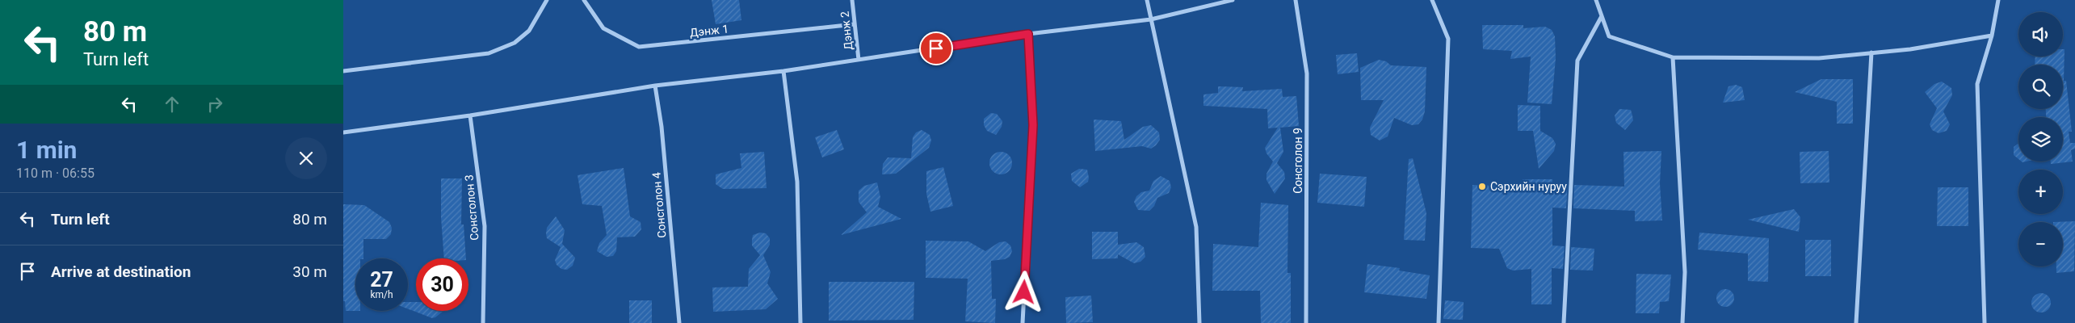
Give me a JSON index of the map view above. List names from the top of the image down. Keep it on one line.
{"streets":{"street":["Дэнж 1","Дэнж 2","Сонсголон 9","Сонсголон 4","Сонсголон 3"]},"crossings":[["Дэнж 1","Дэнж 2"]],"places":["Сэрхийн нуруу"],"page":{"turn":["80 m","Turn left"],"map_buttons":["+","−"],"heading":["1 min","110 m · 06:55"],"list":[{"name":"Turn left","value":"80 m"},{"name":"Arrive at destination","value":"30 m"}],"speed":"27 km/h","limit":"30"}}
